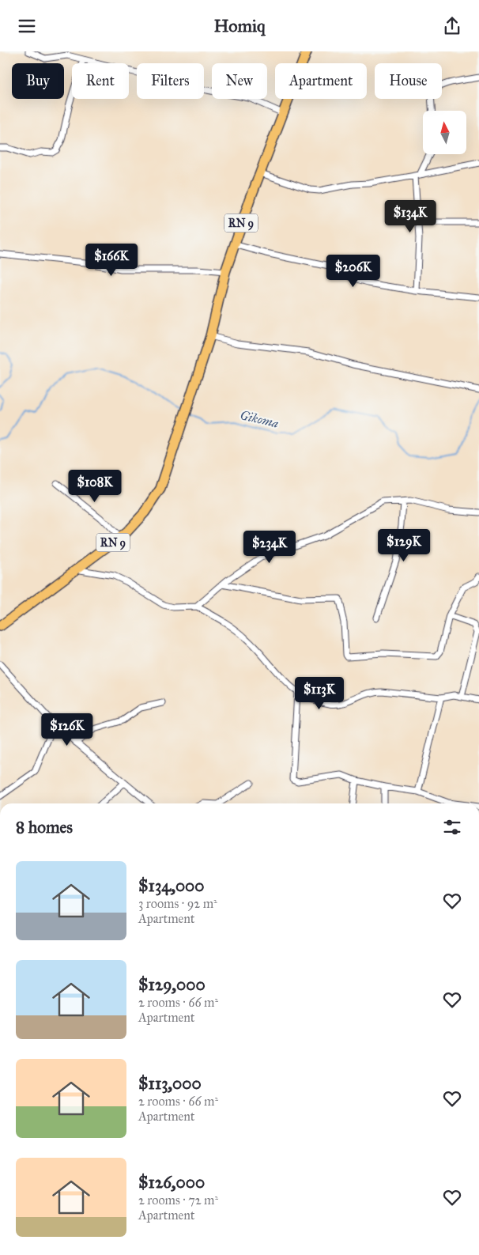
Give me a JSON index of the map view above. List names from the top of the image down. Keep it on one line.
{"streets":{"main road":["RN 9"]},"water":["Gikoma"],"north":"top","page":{"header":"Homiq","chip":["Buy","Rent","Filters","New","Apartment","House"],"price":["$134K","$166K","$206K","$108K","$129K","$234K","$113K","$126K"],"heading":"8 homes","list":[{"name":"$134,000","note":"3 rooms · 92 m² · Apartment"},{"name":"$129,000","note":"2 rooms · 66 m² · Apartment"},{"name":"$113,000","note":"2 rooms · 66 m² · Apartment"},{"name":"$126,000","note":"2 rooms · 72 m² · Apartment"}]}}
